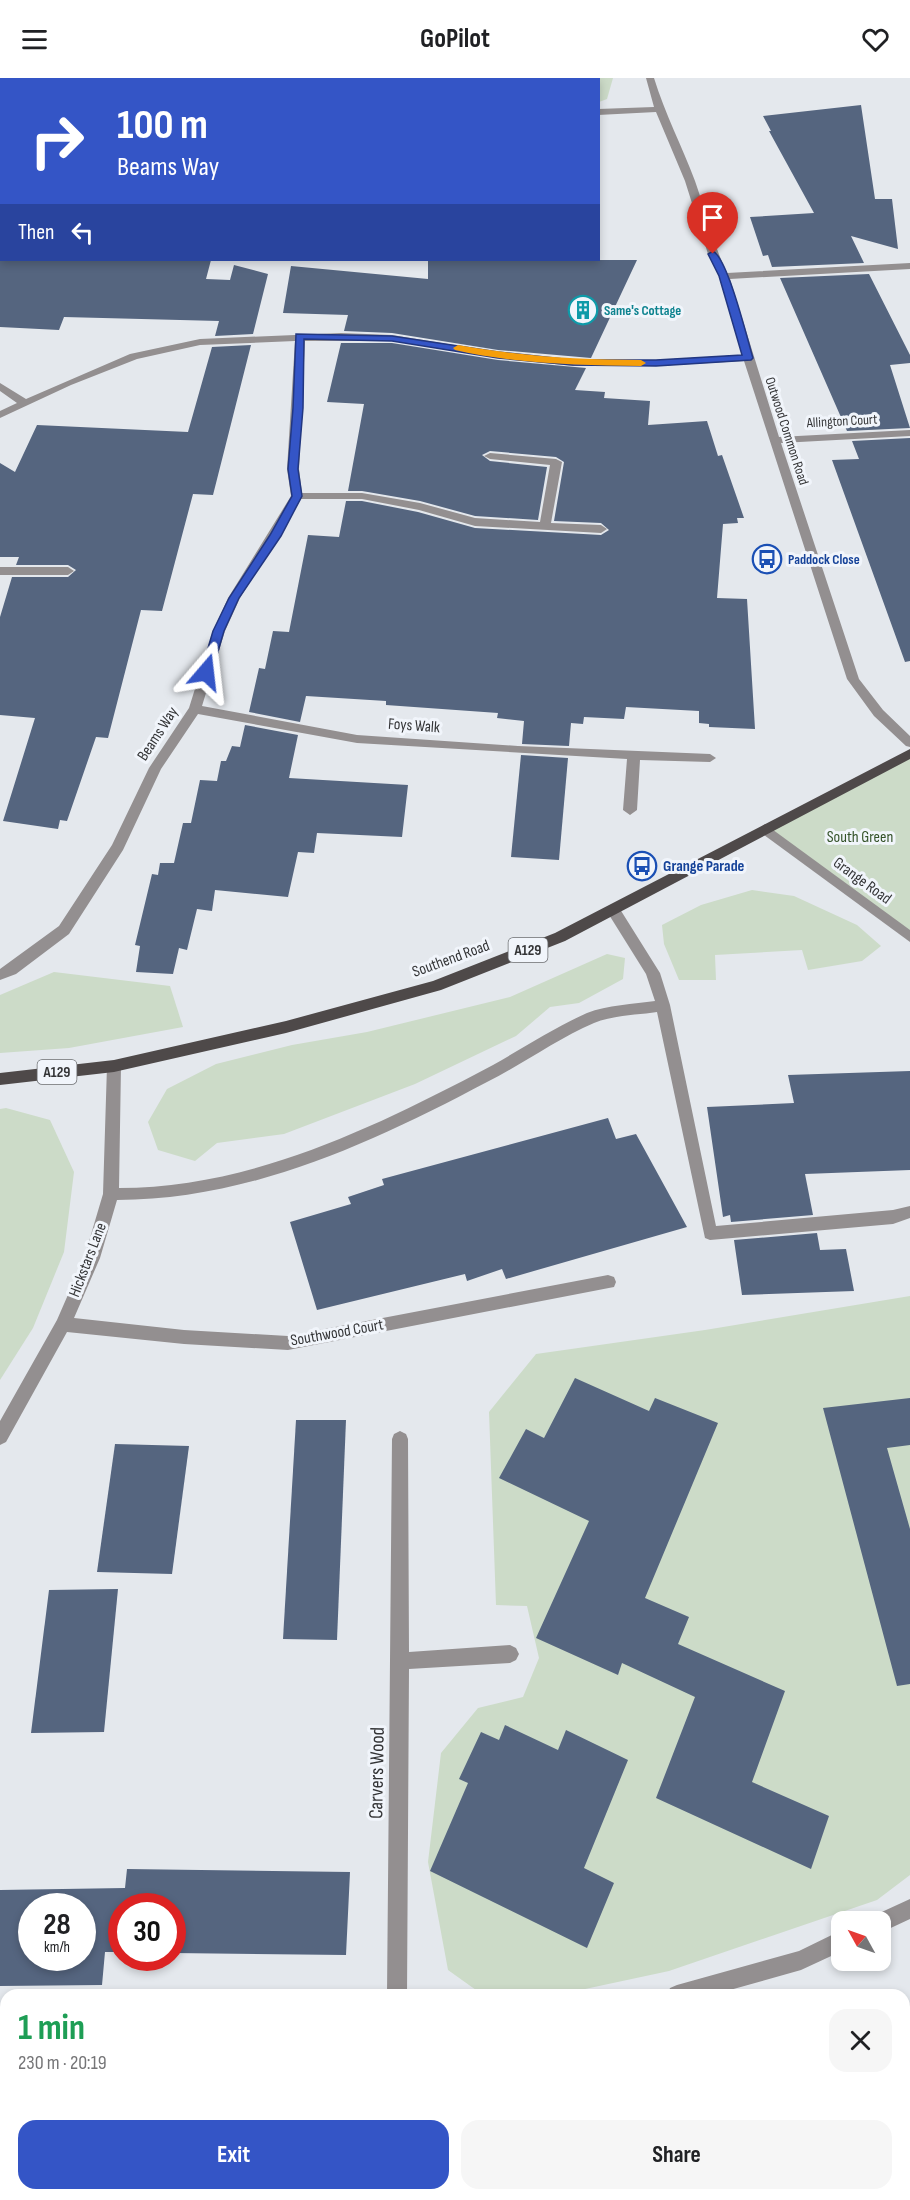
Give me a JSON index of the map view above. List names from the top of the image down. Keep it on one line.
{"streets":{"main road":["A129","Southend Road"],"street":["Allington Court","Outwood Common Road","Foys Walk","Beams Way","Grange Road","Hickstars Lane","Southwood Court","Carvers Wood"]},"crossings":[["Allington Court","Outwood Common Road"],["Foys Walk","Beams Way"],["Grange Road","Southend Road"],["Southend Road","Hickstars Lane"],["Hickstars Lane","Southwood Court"]],"parks":["South Green"],"places":{"building":["Same's Cottage"],"bus stop":["Paddock Close","Grange Parade"]},"north":"top left","page":{"header":"GoPilot","turn":["100 m","Beams Way"],"then":"Then","speed":"28 km/h","limit":"30","heading":["1 min","230 m · 20:19"],"buttons":["Exit","Share"]}}
